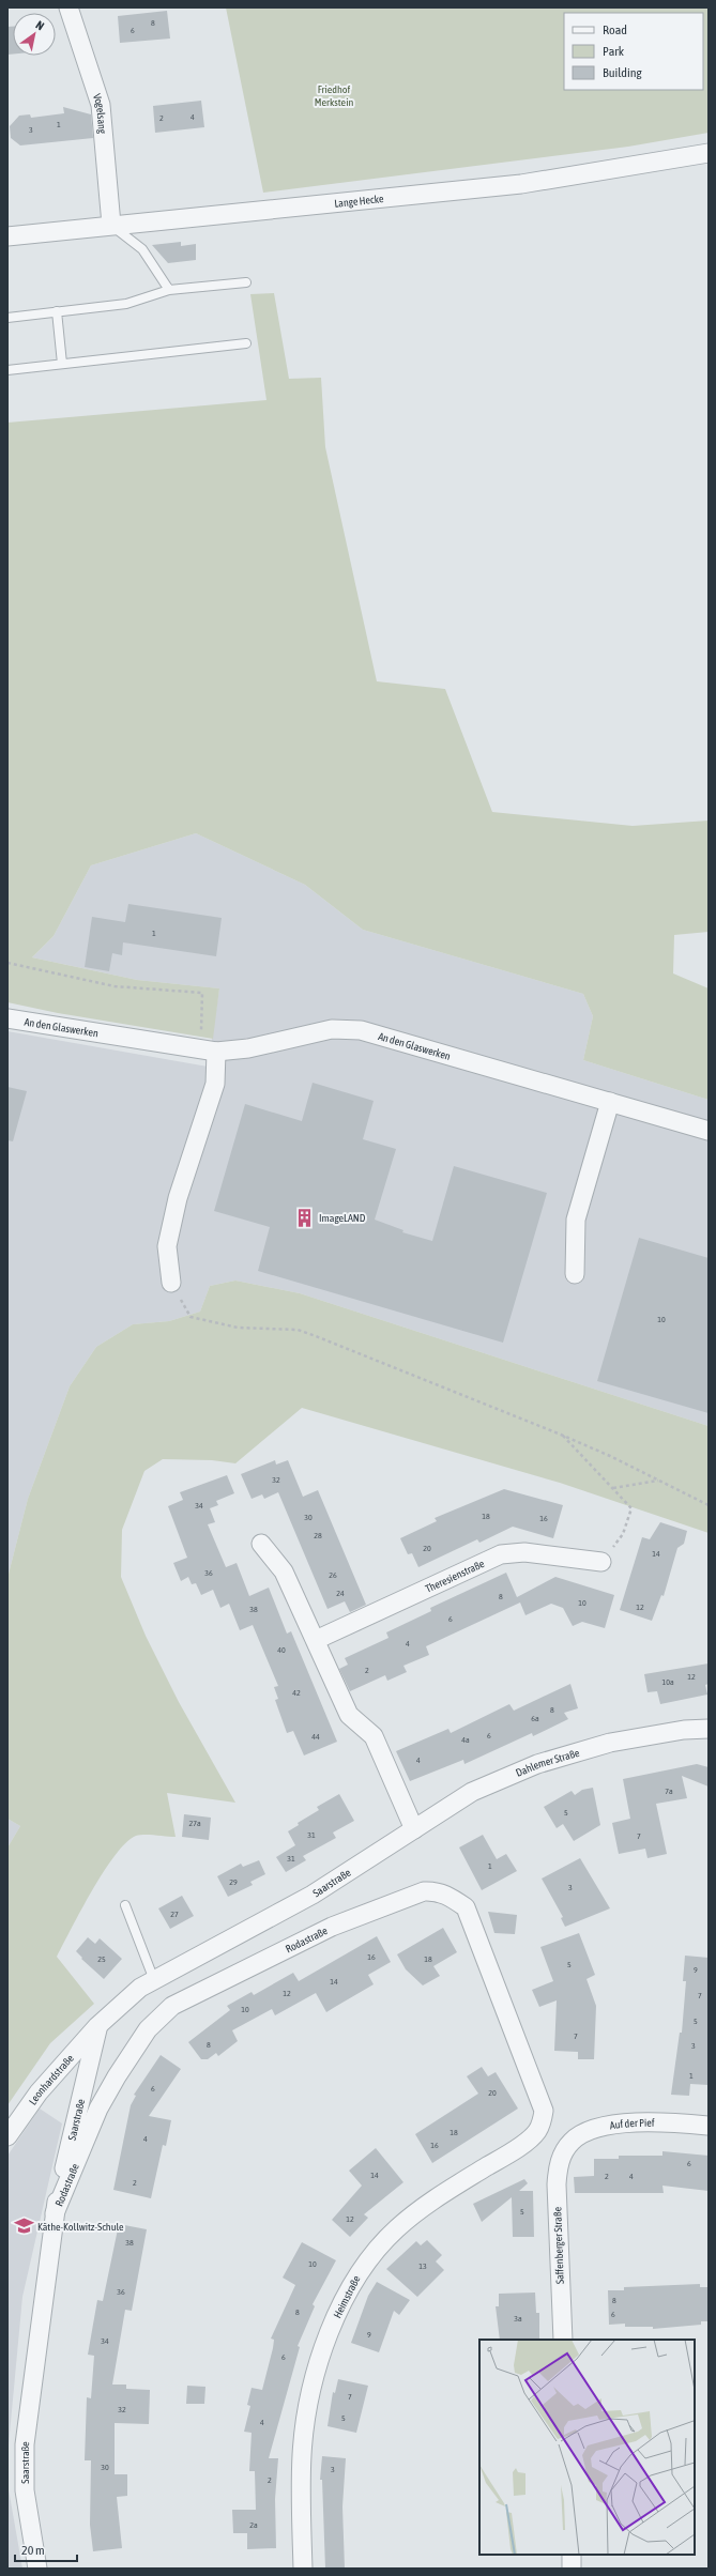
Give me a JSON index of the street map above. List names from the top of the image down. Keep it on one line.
{"streets":{"street":["Vogelsang","Lange Hecke","An den Glaswerken","Theresienstraße","Dahlemer Straße","Saarstraße","Rodastraße","Leonhardstraße","Auf der Pief","Saffenberger Straße","Heimstraße"]},"crossings":[["Vogelsang","Lange Hecke"],["Dahlemer Straße","Saarstraße"],["Saarstraße","Rodastraße"],["Saarstraße","Leonhardstraße"],["Rodastraße","Heimstraße"],["Auf der Pief","Saffenberger Straße"]],"parks":["Friedhof Merkstein"],"places":{"building":["ImageLAND"],"school or university":["Käthe-Kollwitz-Schule"]},"house_numbers":["8","6","4","2","1","3","1","10","32","34","18","30","16","28","20","14","36","26","24","8","10","12","38","6","4","40","2","12","10a","42","8","6a","6","44","4a","4","7a","5","27a","31","7","31","1","29","3","27","16","25","18","5","9","14","12","7","10","5","7","8","3","1","6","20","18","4","16","6","14","2","4","2","5","12","38","10","13","36","8","8","6","3a","9","34","6","7","32","5","4","30","3","2","2a"],"legend":["Road","Park","Building"],"scale_bar":"20 m","north":"top right"}
